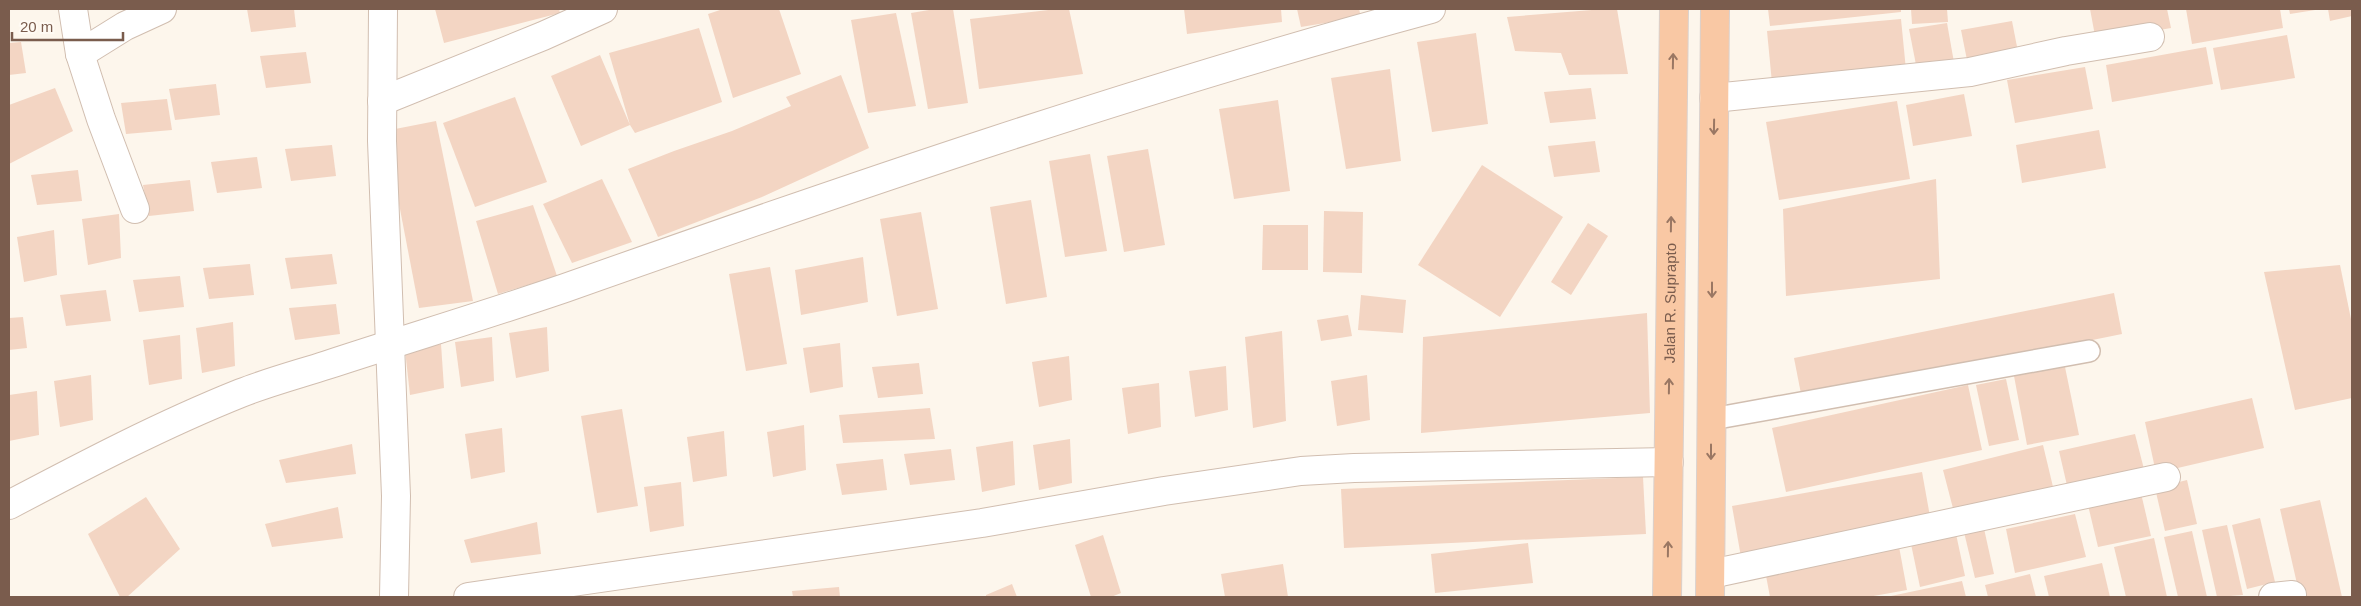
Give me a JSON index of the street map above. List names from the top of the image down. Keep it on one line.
{"streets":{"highway":["Jalan R. Suprapto"]},"scale_bar":"20 m"}
